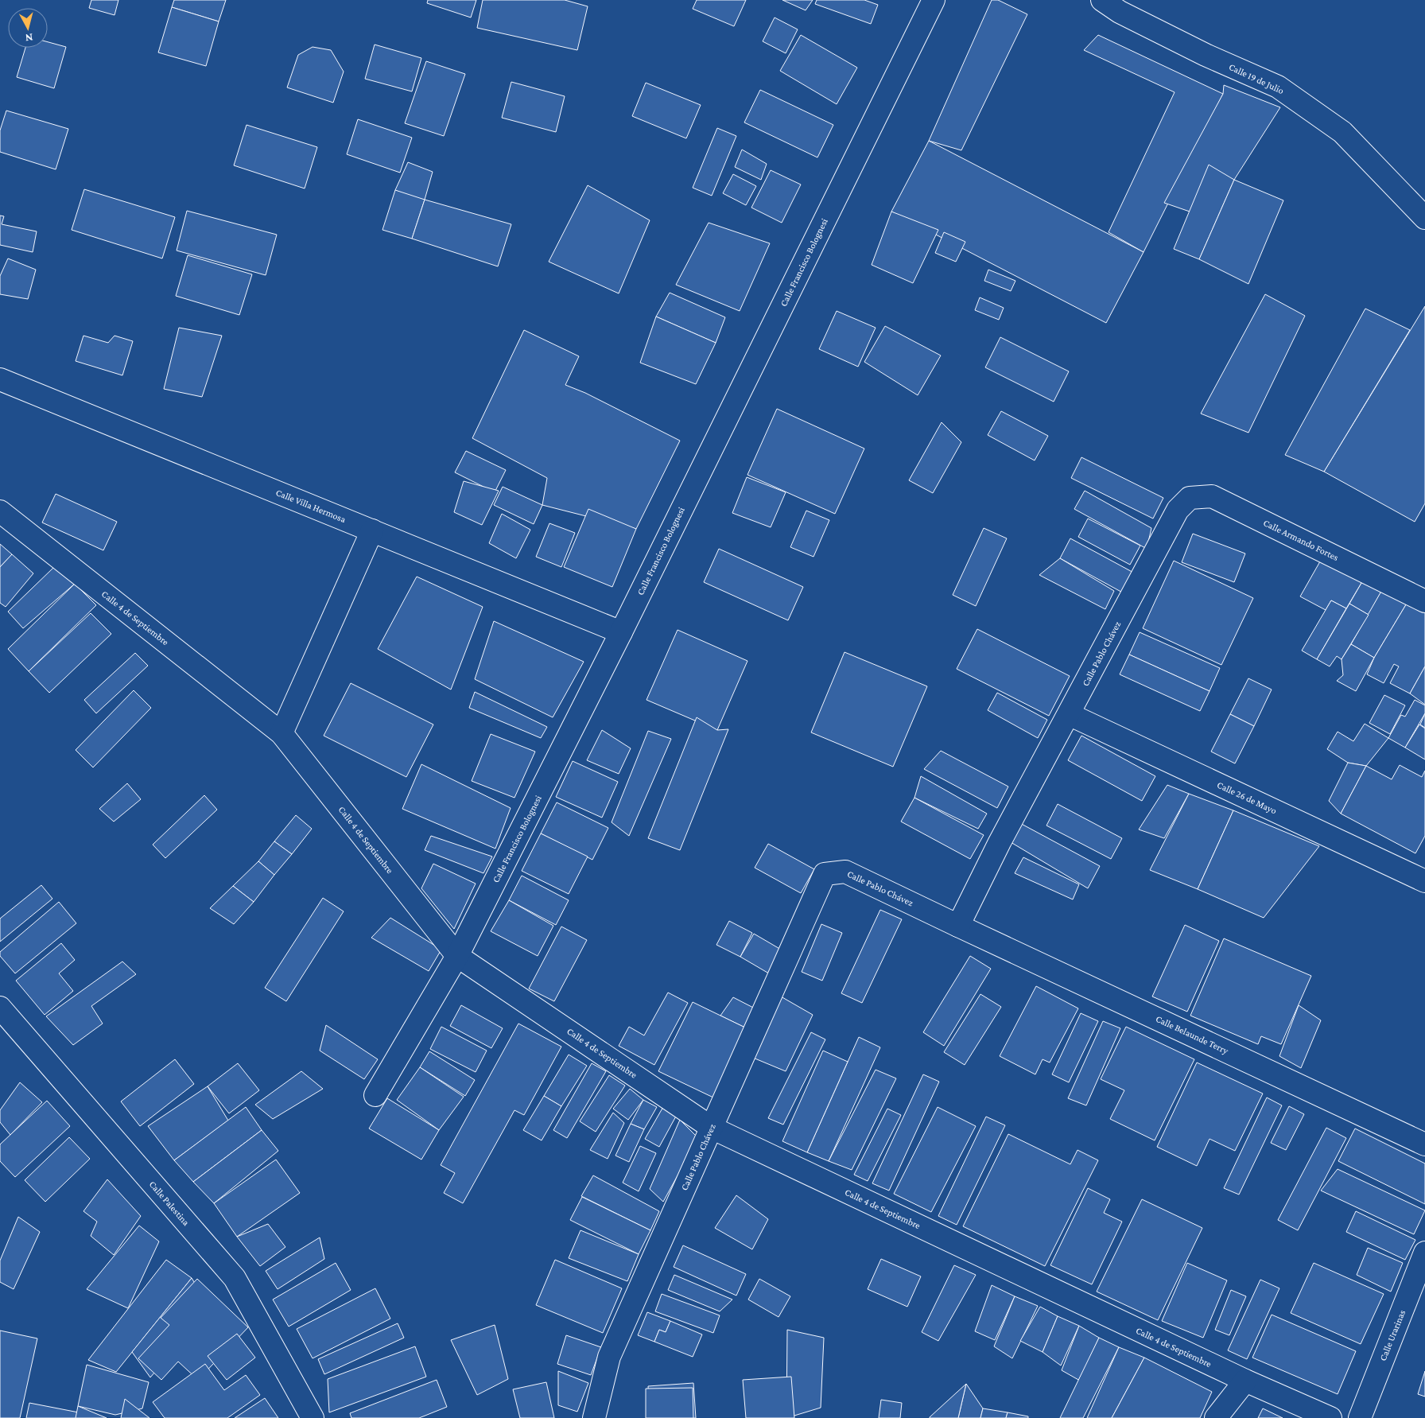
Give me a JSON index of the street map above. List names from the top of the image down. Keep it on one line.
{"streets":{"street":["Calle 19 de Julio","Calle Francisco Bolognesi","Calle Villa Hermosa","Calle Armando Fortes","Calle 4 de Septiembre","Calle Pablo Chávez","Calle 26 de Mayo","Calle Belaunde Terry","Calle Palestina","Calle Urarinas"]},"crossings":[["Calle Francisco Bolognesi","Calle Villa Hermosa"],["Calle Francisco Bolognesi","Calle 4 de Septiembre"],["Calle Armando Fortes","Calle Pablo Chávez"],["Calle 4 de Septiembre","Calle Pablo Chávez"],["Calle Pablo Chávez","Calle 26 de Mayo"],["Calle Pablo Chávez","Calle Belaunde Terry"]],"north":"bottom"}
